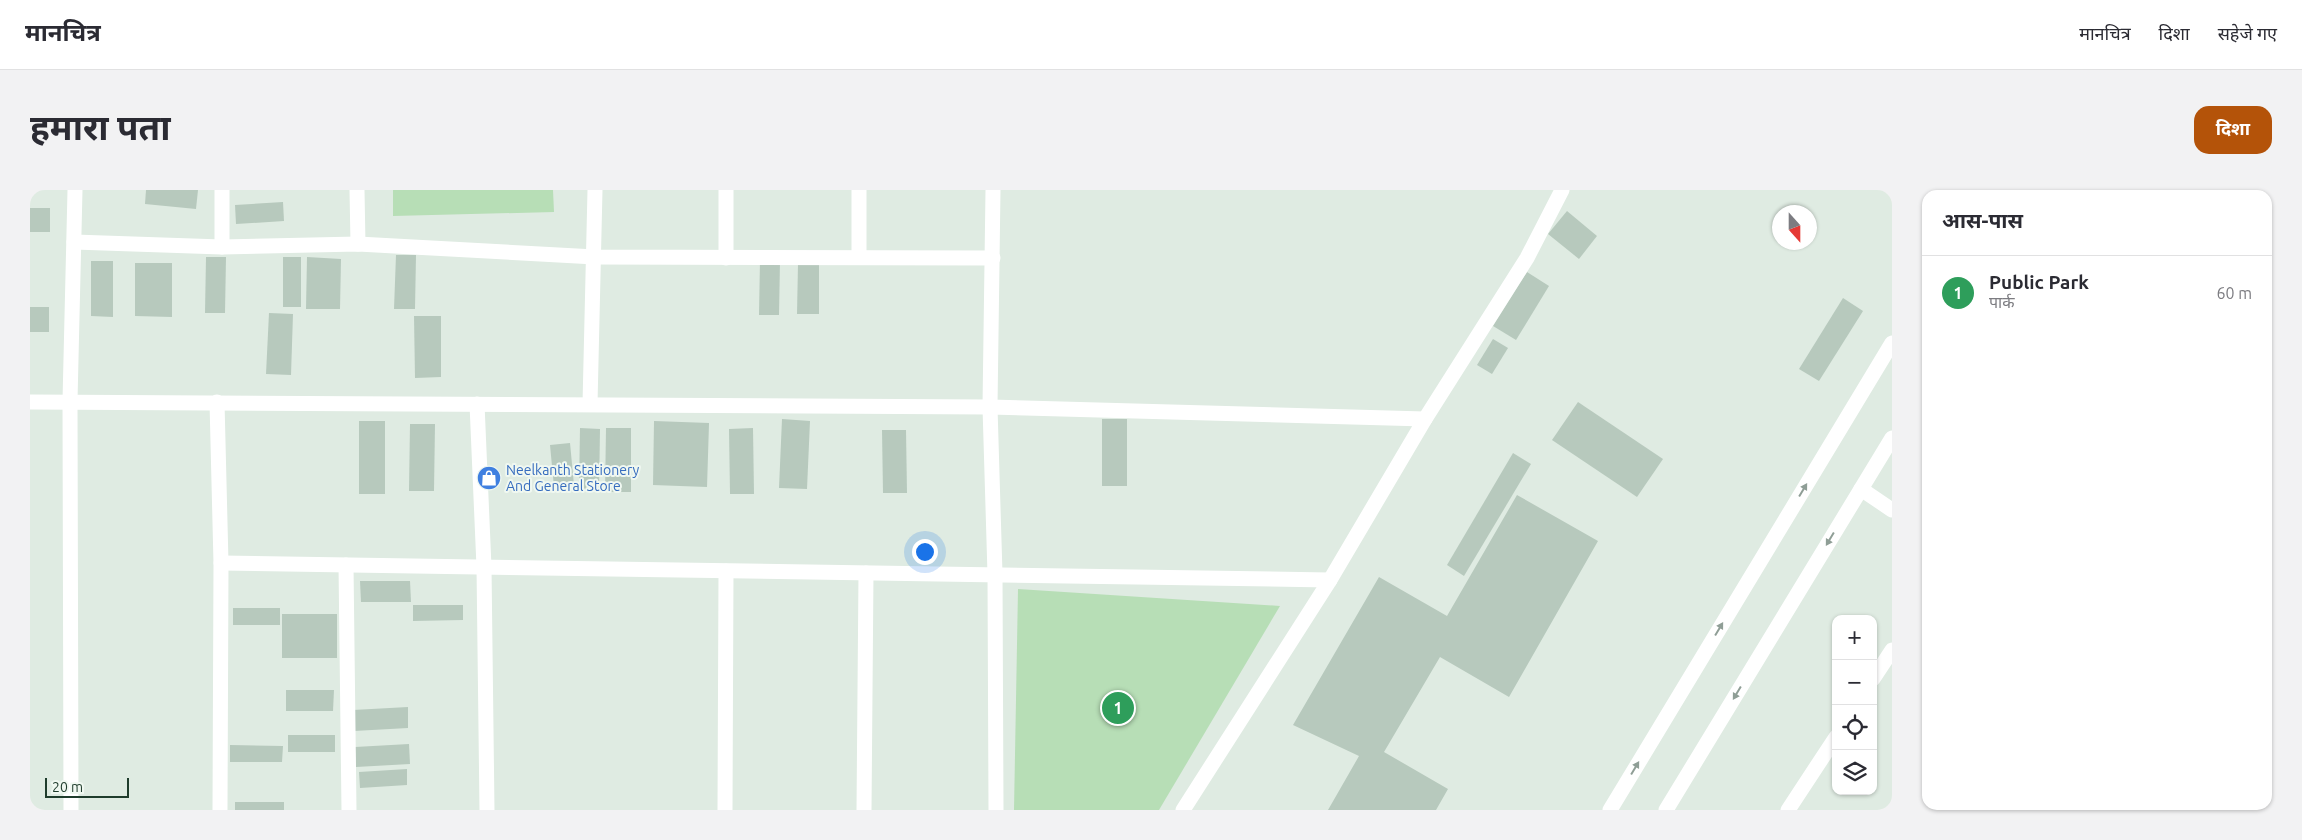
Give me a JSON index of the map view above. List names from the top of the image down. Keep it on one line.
{"places":{"shop":["Neelkanth Stationery And General Store"]},"scale_bar":"20 m","north":"bottom","page":{"header":"मानचित्र","nav":["मानचित्र","दिशा","सहेजे गए"],"buttons":"दिशा","title":"हमारा पता","heading":"आस-पास","list":[{"mark":"1","name":"Public Park","note":"पार्क","value":"60 m"}],"map_buttons":["+","−"],"pins":"1","scale":"20 m"}}
